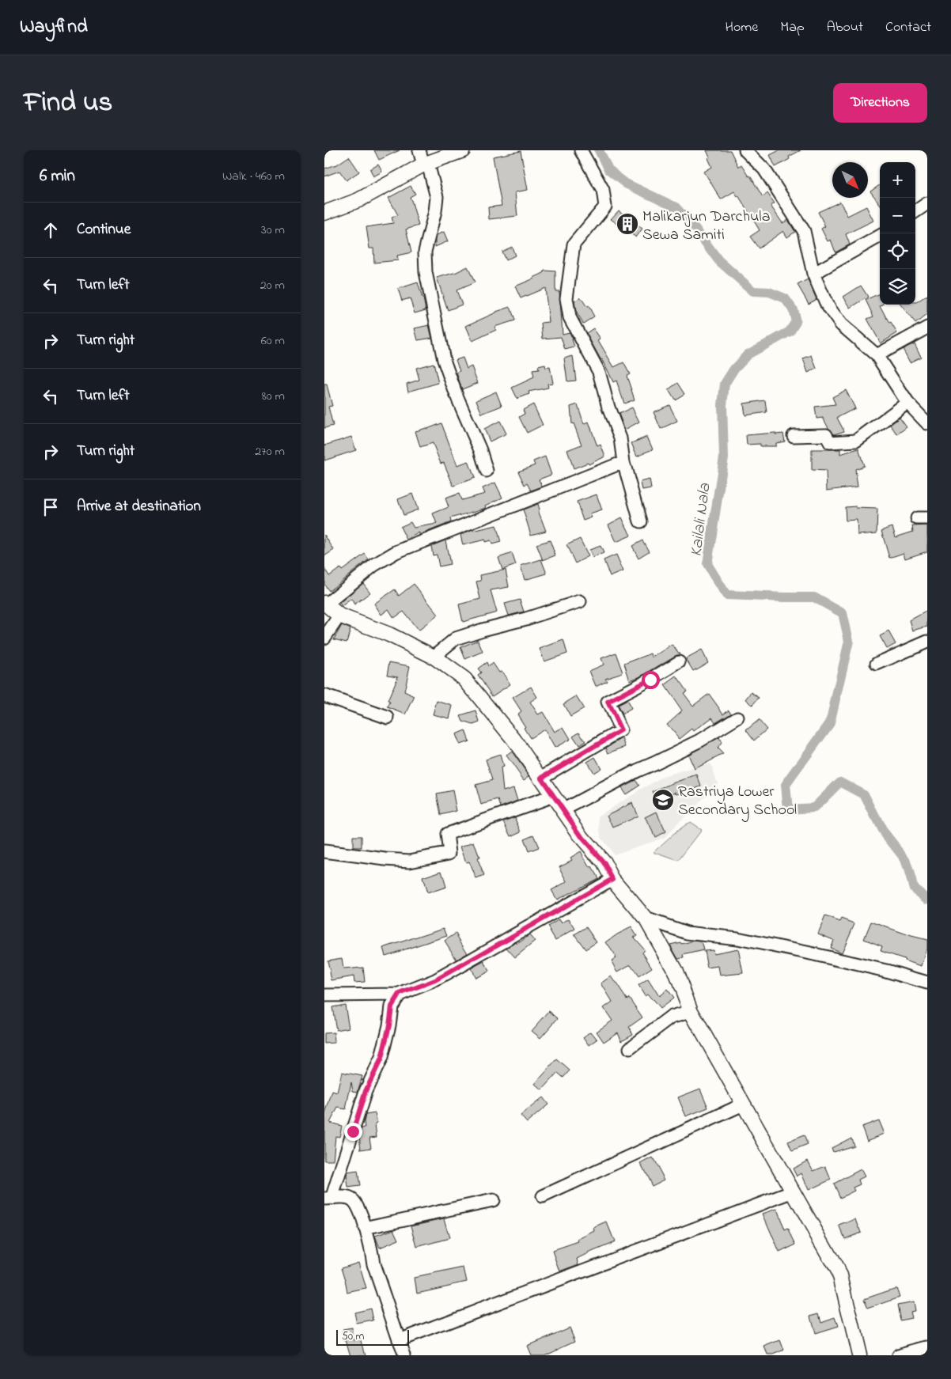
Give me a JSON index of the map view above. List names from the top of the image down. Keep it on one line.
{"water":["Kailali Nala"],"places":{"building":["Malikarjun Darchula Sewa Samiti"],"school or university":["Rastriya Lower Secondary School"]},"scale_bar":"50 m","north":"bottom right","page":{"header":"Wayfind","nav":["Home","Map","About","Contact"],"title":"Find us","buttons":"Directions","heading":["6 min","Walk · 460 m"],"map_buttons":["+","−"],"list":[["Continue","30 m"],["Turn left","20 m"],["Turn right","60 m"],["Turn left","80 m"],["Turn right","270 m"],"Arrive at destination"],"scale":"50 m"}}
